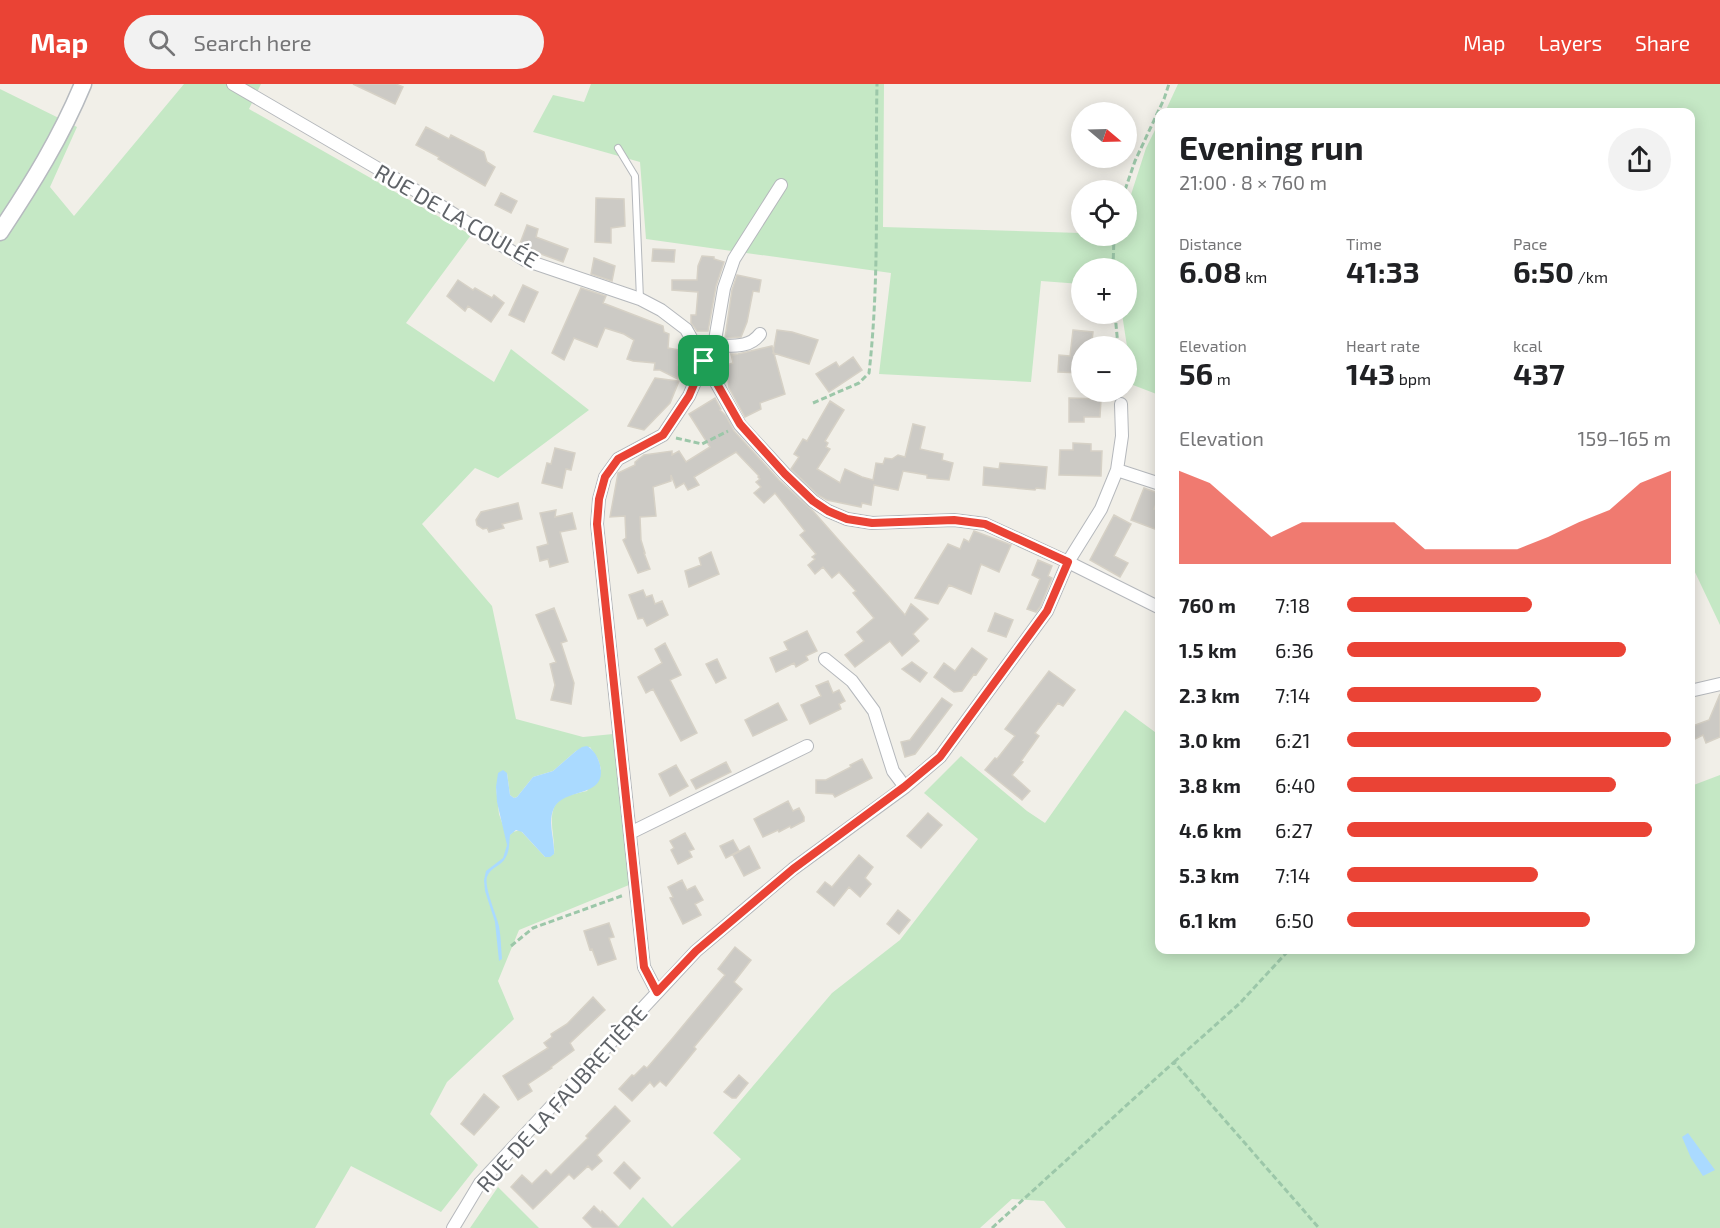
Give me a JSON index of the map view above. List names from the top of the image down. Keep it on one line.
{"streets":{"street":["RUE DE LA COULÉE","RUE DE LA FAUBRETIÈRE"]},"crossings":[["RUE DE LA COULÉE","RUE DE LA FAUBRETIÈRE"]],"north":"right","page":{"header":"Map","search":"Search here","nav":["Map","Layers","Share"],"map_buttons":["+","−"],"heading":["Evening run","21:00 · 8 × 760 m"],"stats":[["Distance","6.08 km"],["Time","41:33"],["Pace","6:50 /km"],["Elevation","56 m"],["Heart rate","143 bpm"],["kcal","437"]],"chart":["Elevation","159–165 m"],"list":[{"name":"760 m","note":"7:18"},{"name":"1.5 km","note":"6:36"},{"name":"2.3 km","note":"7:14"},{"name":"3.0 km","note":"6:21"},{"name":"3.8 km","note":"6:40"},{"name":"4.6 km","note":"6:27"},{"name":"5.3 km","note":"7:14"},{"name":"6.1 km","note":"6:50"}]}}
